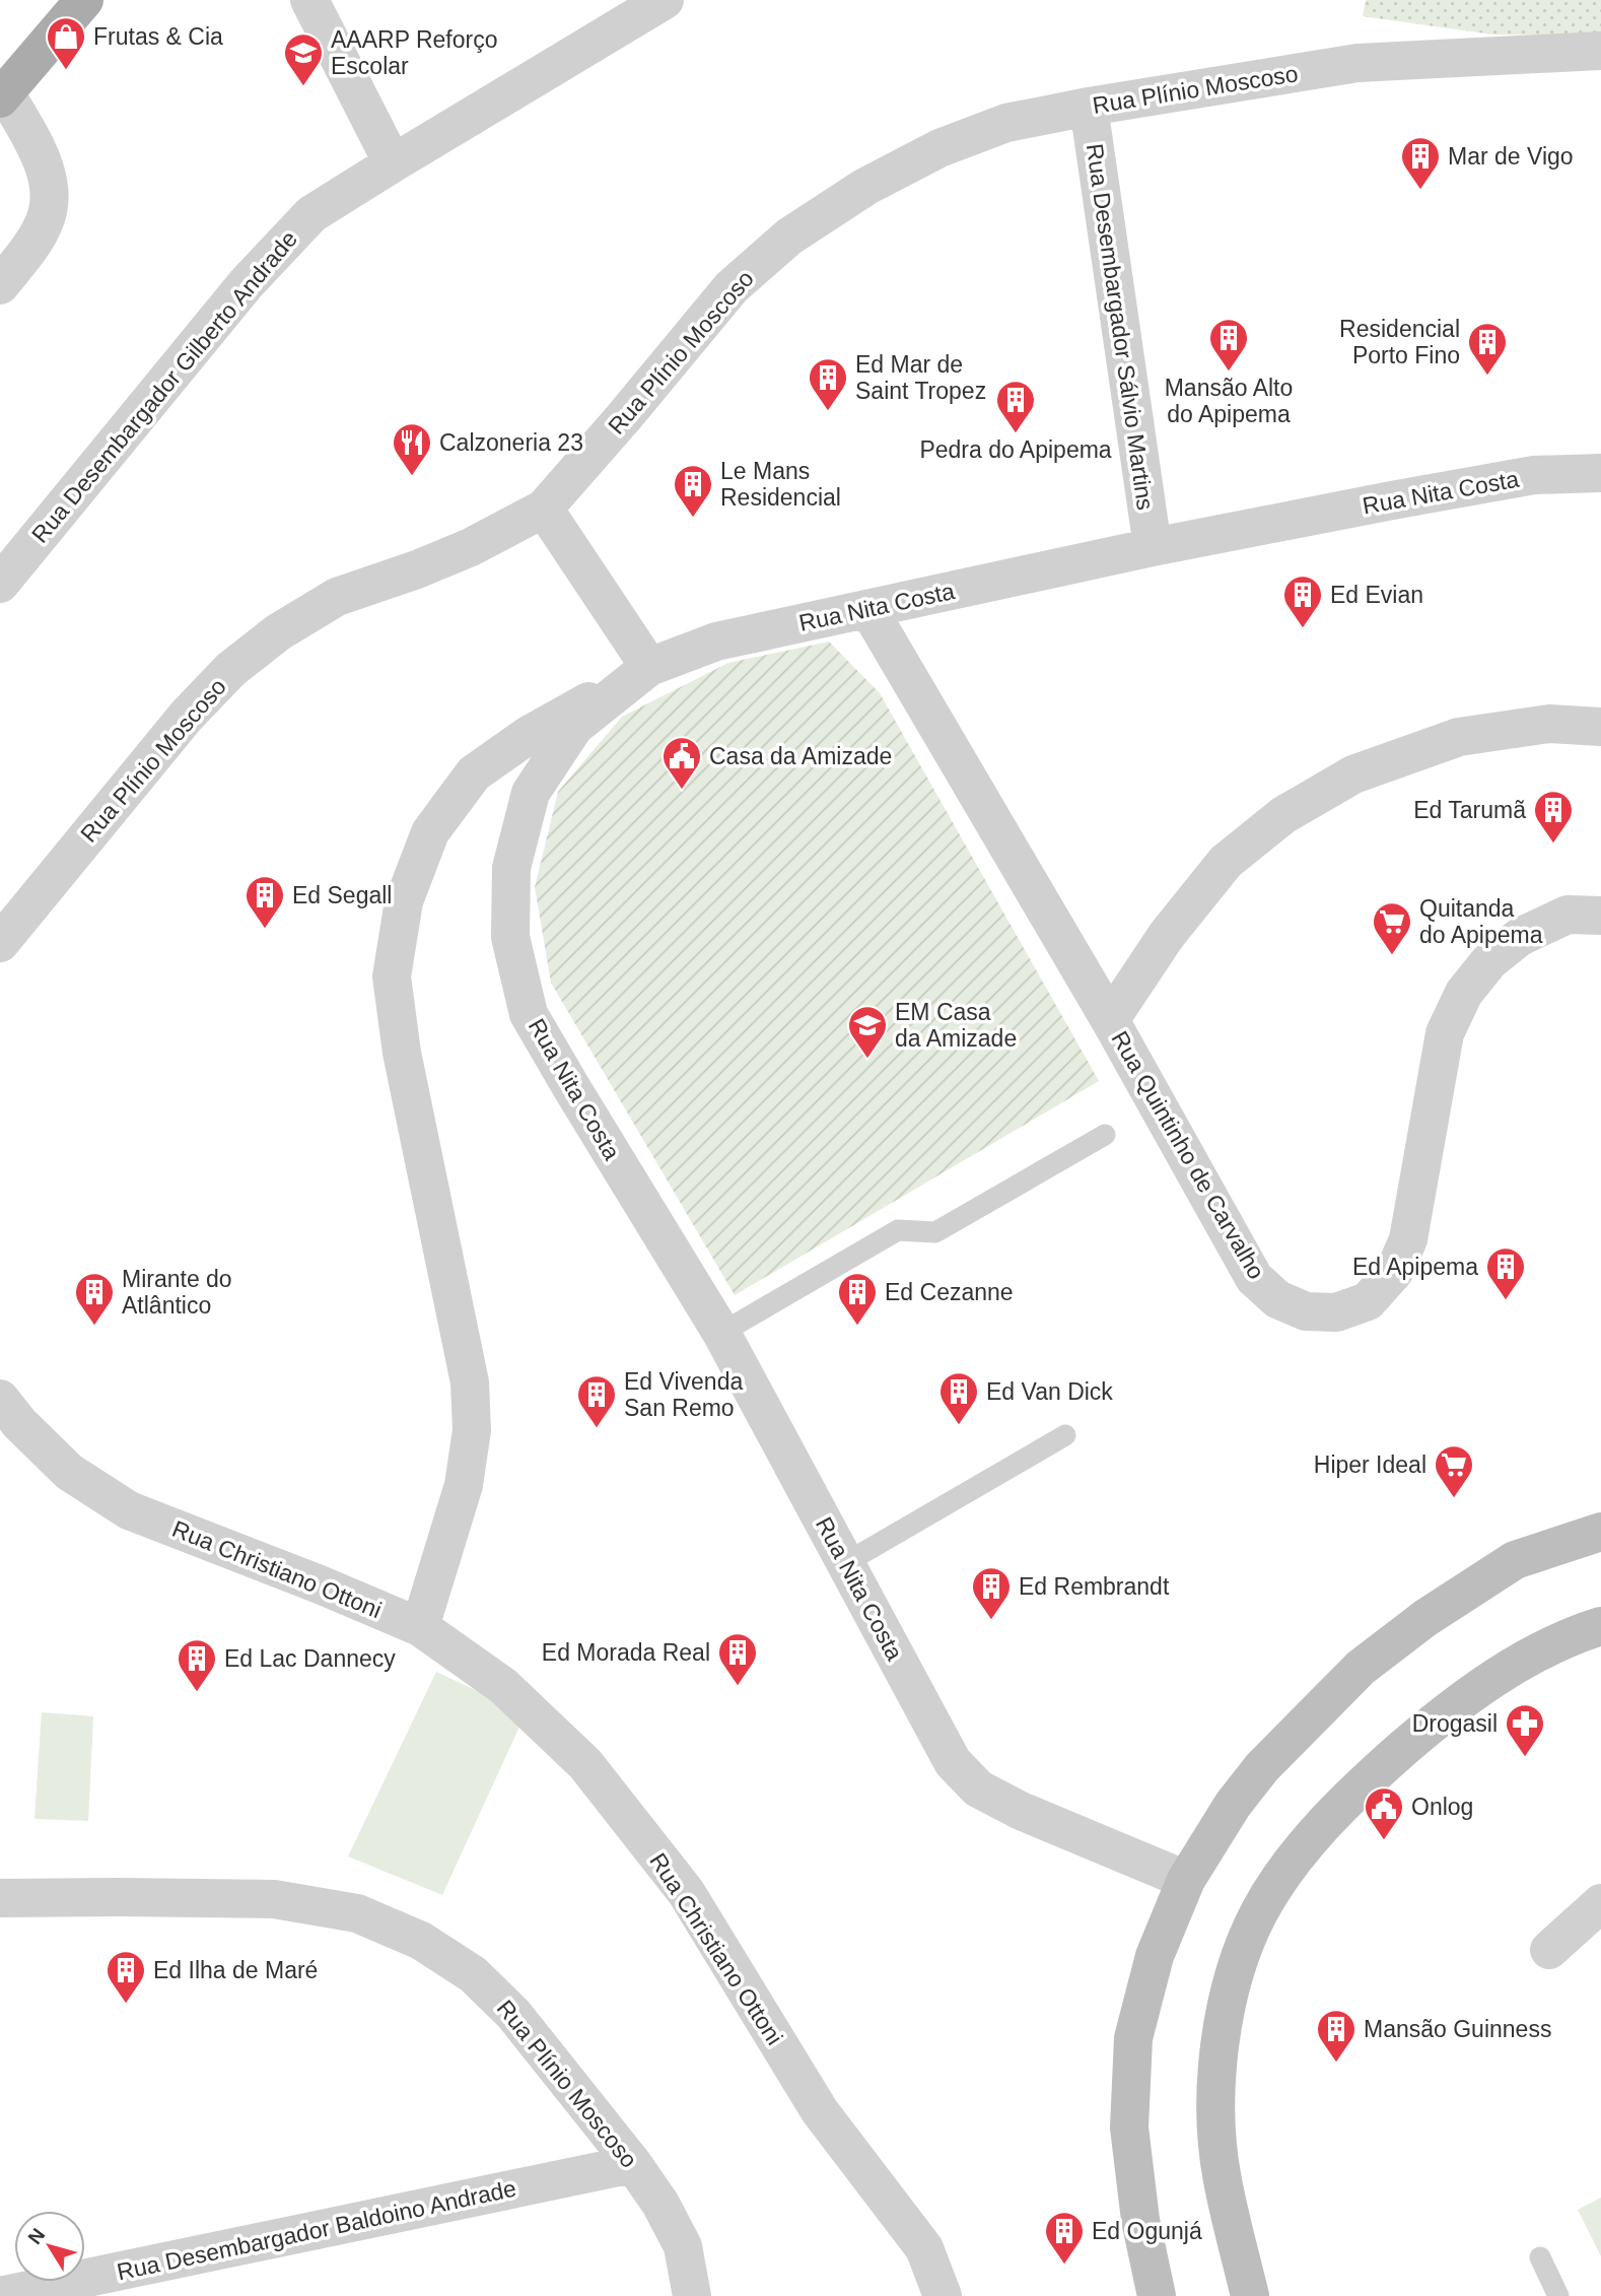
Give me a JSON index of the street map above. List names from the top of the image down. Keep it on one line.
{"streets":{"street":["Rua Plínio Moscoso","Rua Desembargador Sálvio Martins","Rua Desembargador Gilberto Andrade","Rua Nita Costa","Rua Quintinho de Carvalho","Rua Christiano Ottoni","Rua Desembargador Baldoino Andrade"]},"crossings":[["Rua Plínio Moscoso","Rua Desembargador Sálvio Martins"],["Rua Plínio Moscoso","Rua Desembargador Baldoino Andrade"],["Rua Desembargador Sálvio Martins","Rua Nita Costa"],["Rua Nita Costa","Rua Quintinho de Carvalho"]],"places":{"shop":["Frutas & Cia"],"school or university":["AAARP Reforço Escolar","EM Casa da Amizade"],"building":["Mar de Vigo","Mansão Alto do Apipema","Residencial Porto Fino","Ed Mar de Saint Tropez","Pedra do Apipema","Le Mans Residencial","Ed Evian","Ed Tarumã","Ed Segall","Ed Apipema","Mirante do Atlântico","Ed Cezanne","Ed Van Dick","Ed Vivenda San Remo","Ed Rembrandt","Ed Morada Real","Ed Lac Dannecy","Ed Ilha de Maré","Mansão Guinness","Ed Ogunjá"],"restaurant":["Calzoneria 23"],"public building":["Casa da Amizade","Onlog"],"supermarket":["Quitanda do Apipema","Hiper Ideal"],"pharmacy":["Drogasil"]},"north":"top left"}
